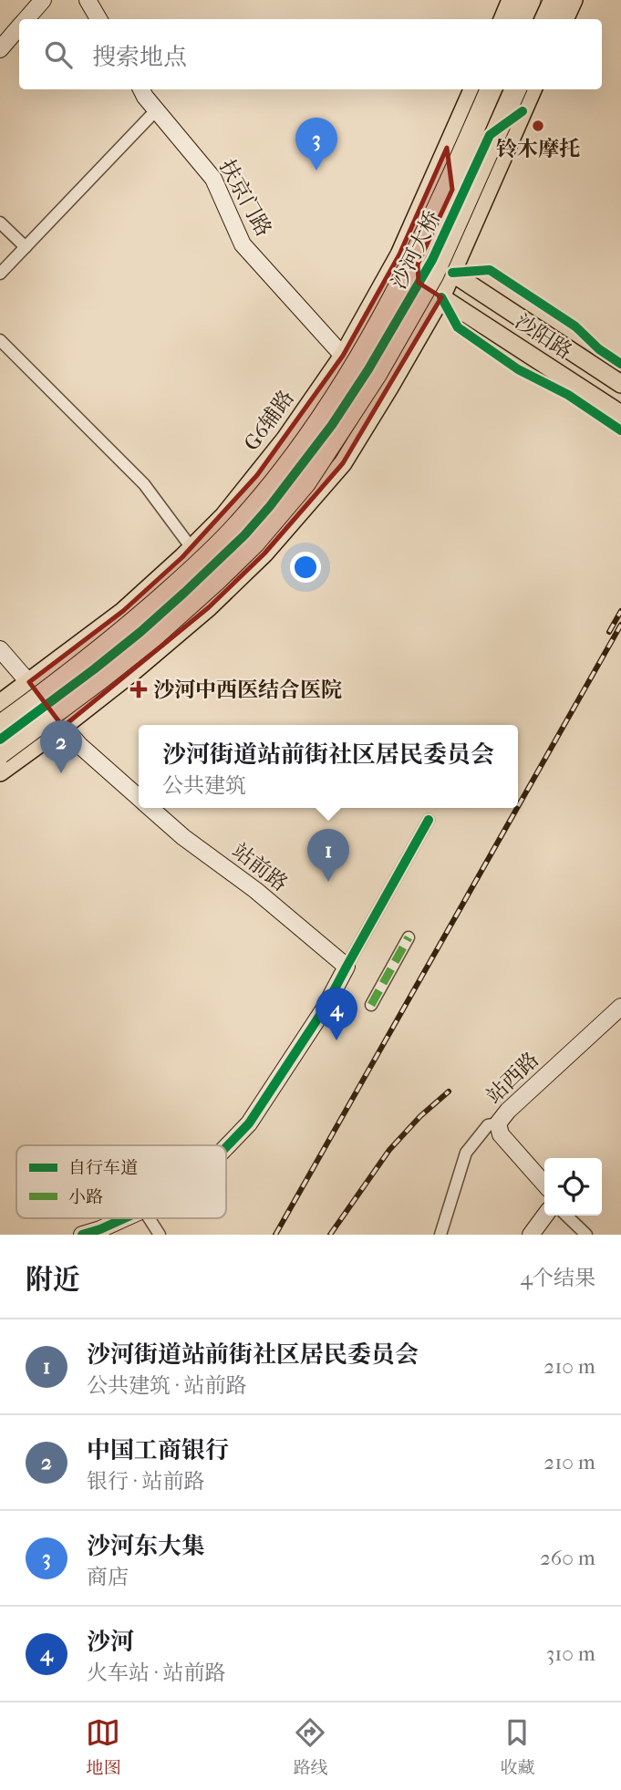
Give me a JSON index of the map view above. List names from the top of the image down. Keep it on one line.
{"streets":{"highway":["沙河大桥"],"main road":["沙阳路","G6辅路"],"street":["扶京门路","站前路","站西路"]},"crossings":[["扶京门路","G6辅路"],["G6辅路","站前路"]],"places":{"other":["铃木摩托"],"health":["沙河中西医结合医院"]},"legend":["自行车道","小路"],"page":{"search":"搜索地点","pins":["3","2","1","4"],"popup":["沙河街道站前街社区居民委员会","公共建筑"],"heading":["附近","4个结果"],"list":[{"mark":"1","name":"沙河街道站前街社区居民委员会","note":"公共建筑 · 站前路","value":"210 m"},{"mark":"2","name":"中国工商银行","note":"银行 · 站前路","value":"210 m"},{"mark":"3","name":"沙河东大集","note":"商店","value":"260 m"},{"mark":"4","name":"沙河","note":"火车站 · 站前路","value":"310 m"}],"nav":["地图","路线","收藏"]}}
